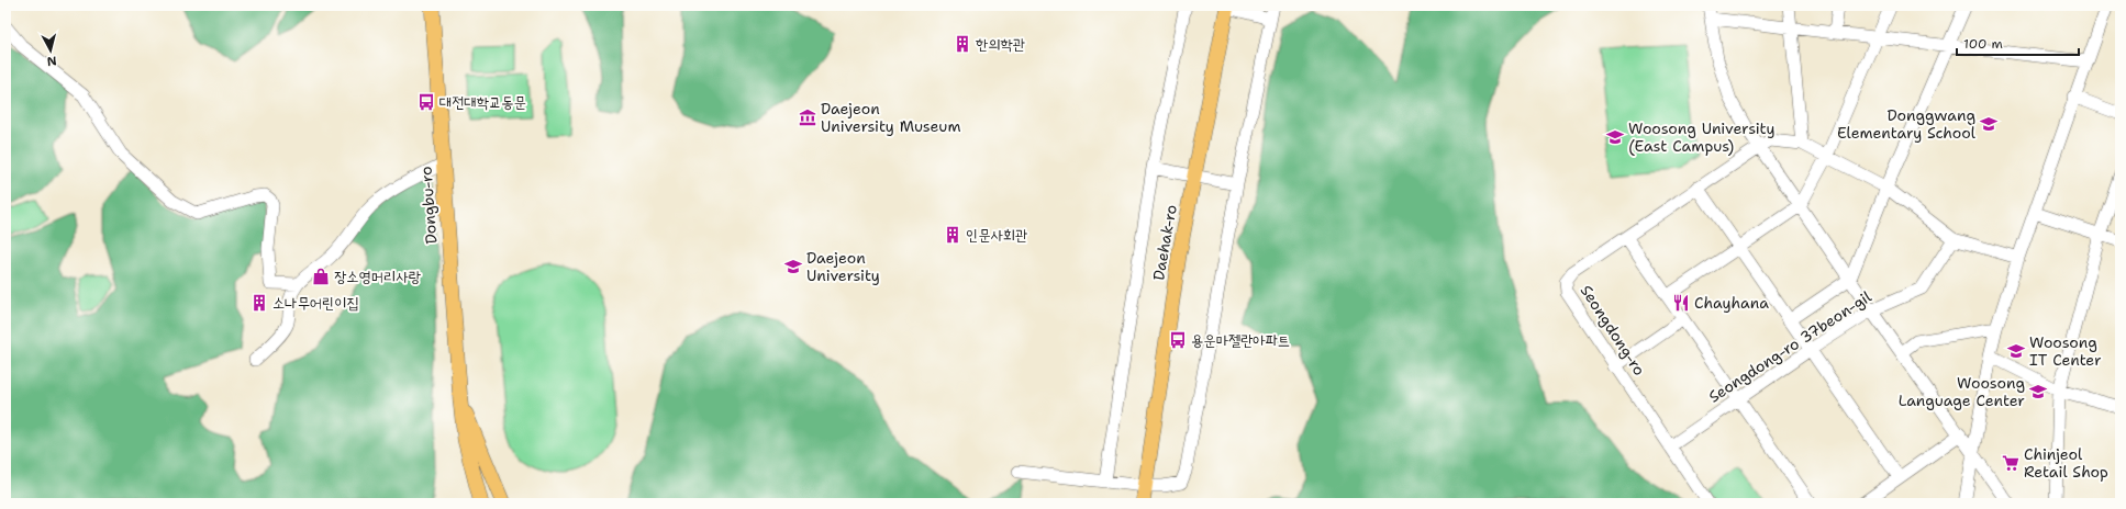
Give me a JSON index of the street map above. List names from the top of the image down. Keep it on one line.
{"streets":{"main road":["Dongbu-ro","Daehak-ro"],"street":["Seongdong-ro","Seongdong-ro 37beon-gil"]},"crossings":[["Seongdong-ro","Seongdong-ro 37beon-gil"]],"places":{"building":["한의학관","인문사회관","소나무어린이집"],"bus stop":["대전대학교동문","용운마젤란아파트"],"museum":["Daejeon University Museum"],"school or university":["Donggwang Elementary School","Woosong University (East Campus)","Daejeon University","Woosong IT Center","Woosong Language Center"],"shop":["장소영머리사랑"],"restaurant":["Chayhana"],"supermarket":["Chinjeol Retail Shop"]},"scale_bar":"100 m","north":"bottom"}
